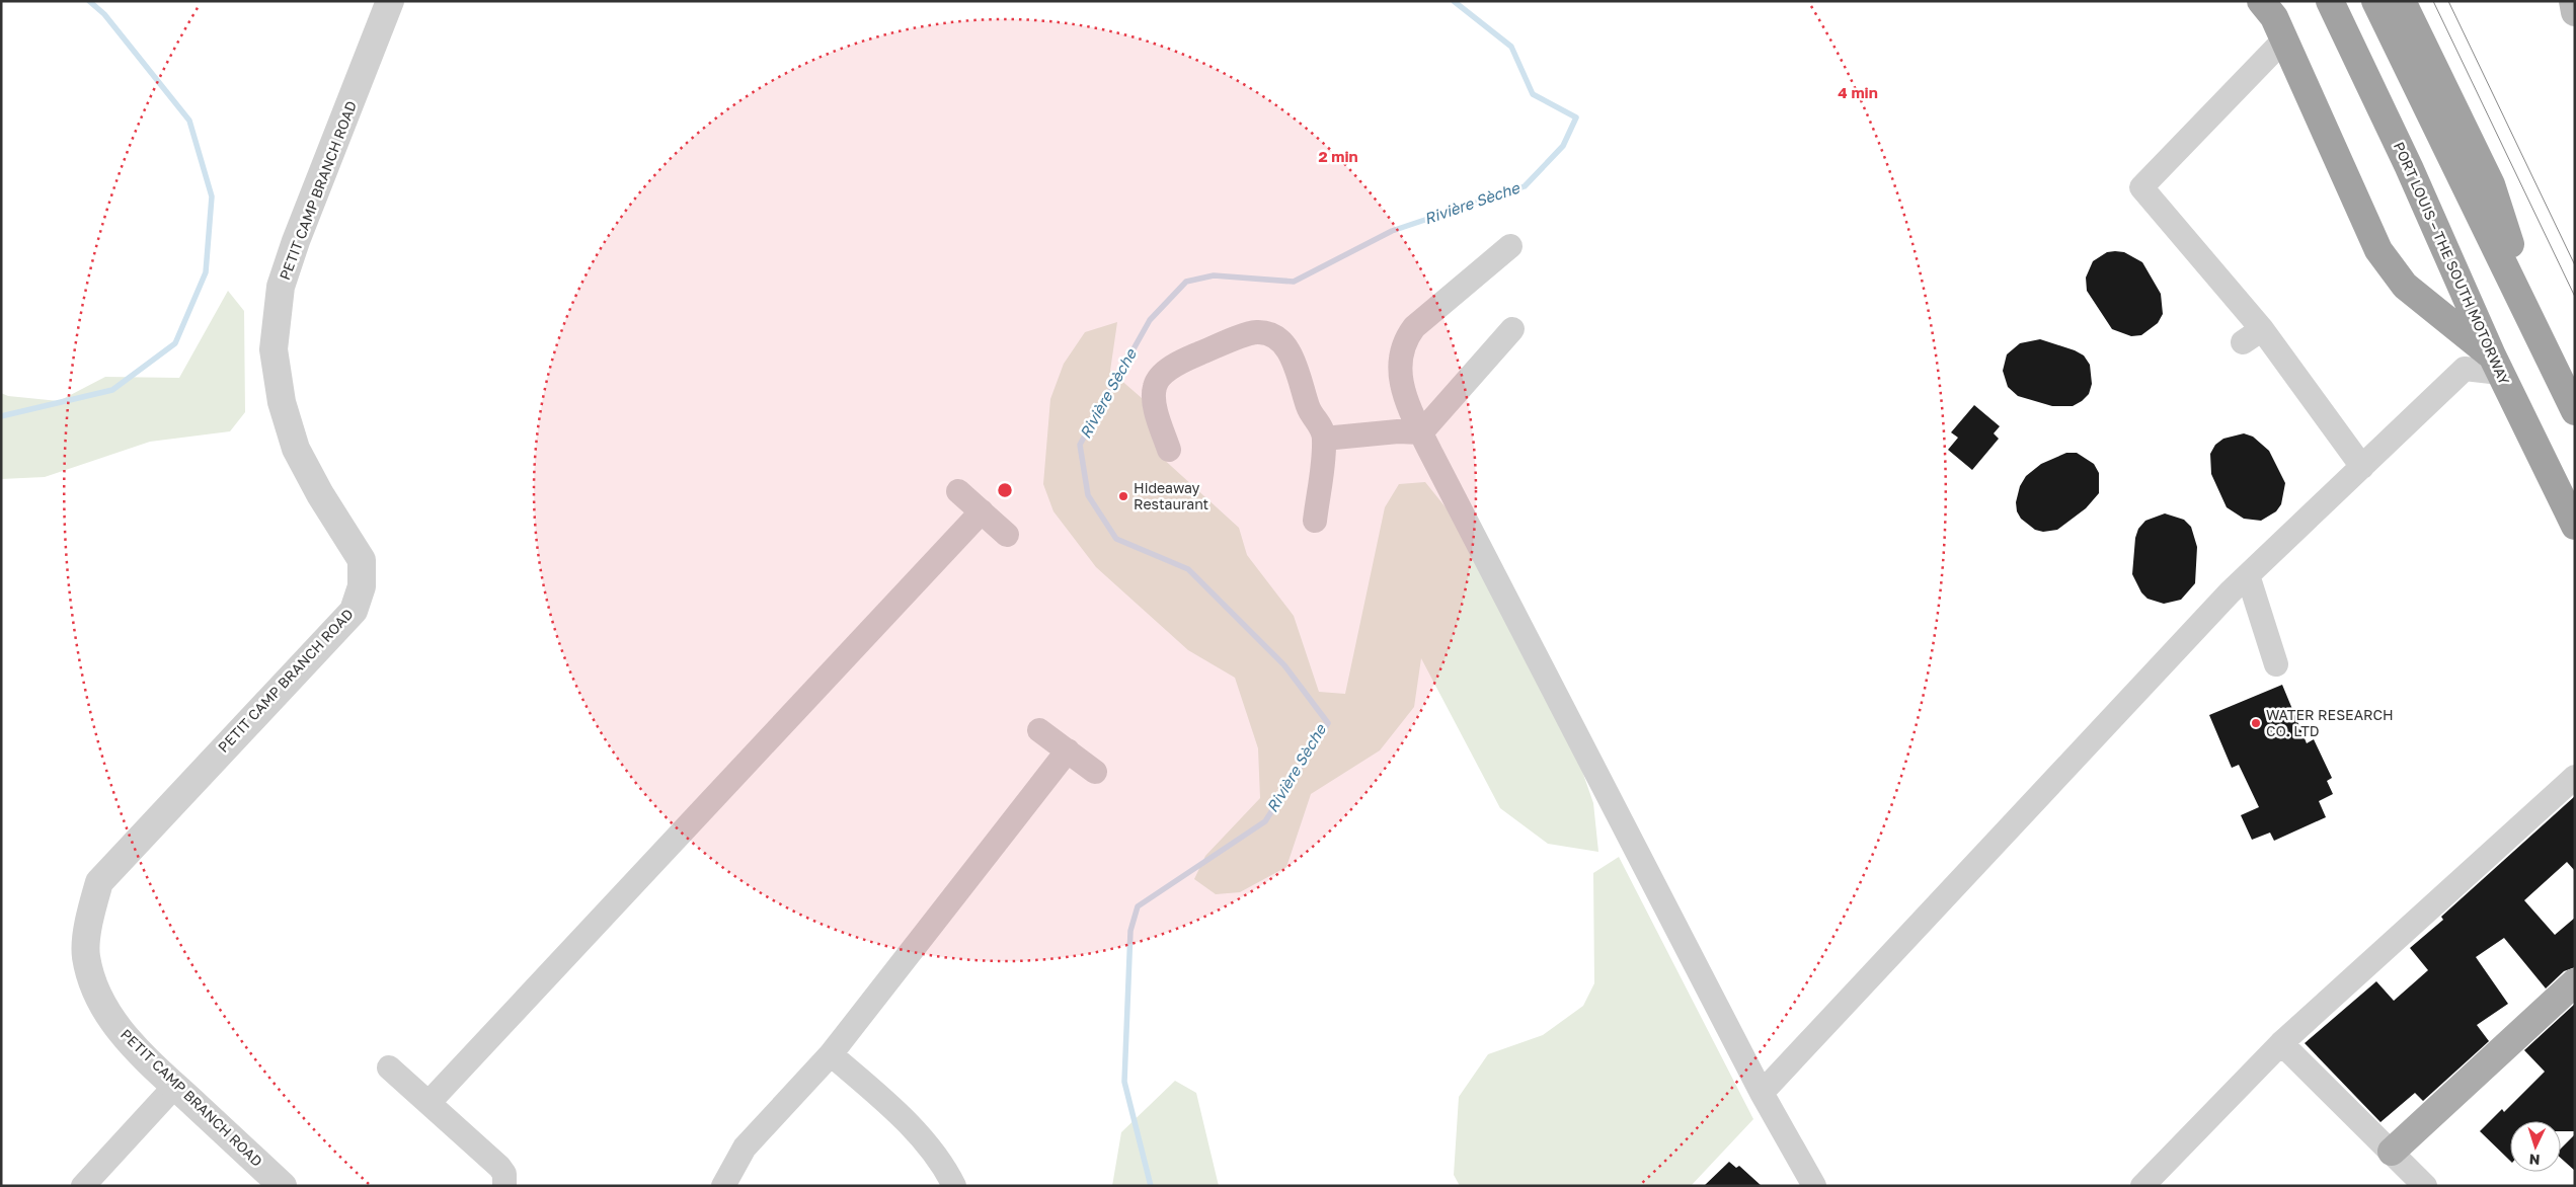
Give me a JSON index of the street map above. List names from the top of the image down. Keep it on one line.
{"streets":{"highway":["PORT LOUIS – THE SOUTH MOTORWAY"],"street":["PETIT CAMP BRANCH ROAD"]},"water":["Rivière Sèche"],"places":["Hideaway Restaurant","WATER RESEARCH CO. LTD"],"north":"bottom","rings":["4 min","2 min"]}
